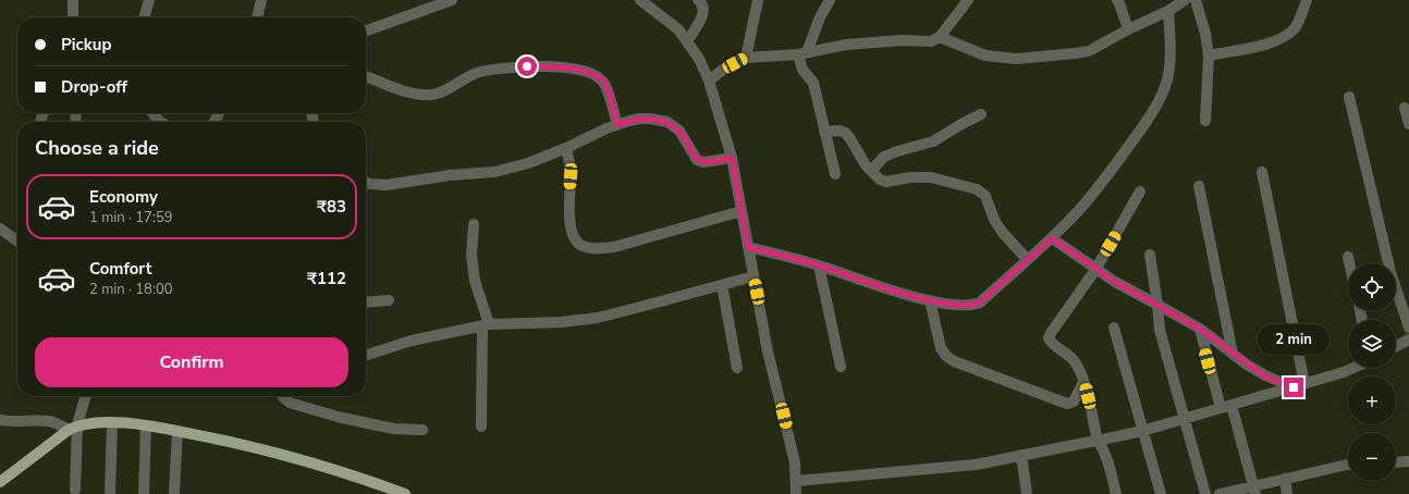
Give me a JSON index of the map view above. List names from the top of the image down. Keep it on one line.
{"page":{"banner":["Pickup","Drop-off"],"heading":"Choose a ride","list":[{"name":"Economy","note":"1 min · 17:59","value":"₹83"},{"name":"Comfort","note":"2 min · 18:00","value":"₹112"}],"map_buttons":["+","−"],"bubble":"2 min","buttons":"Confirm"}}
